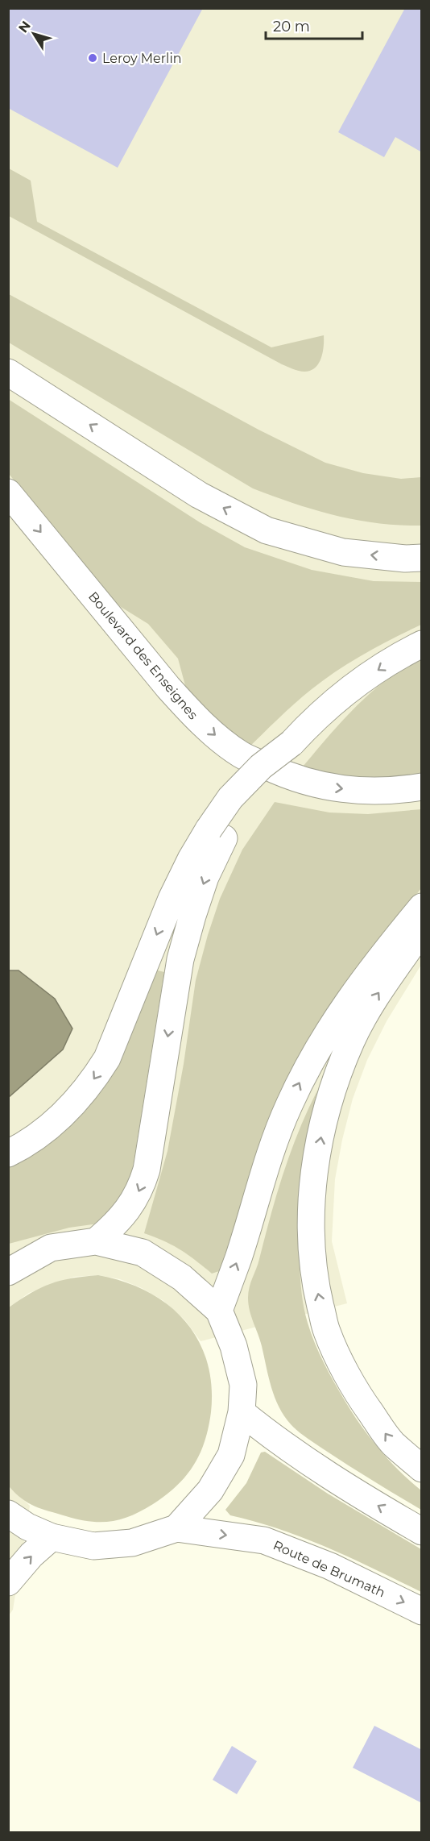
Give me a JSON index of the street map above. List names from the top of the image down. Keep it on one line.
{"streets":{"main road":["Boulevard des Enseignes","Route de Brumath"]},"places":["Leroy Merlin"],"scale_bar":"20 m","north":"top left"}
